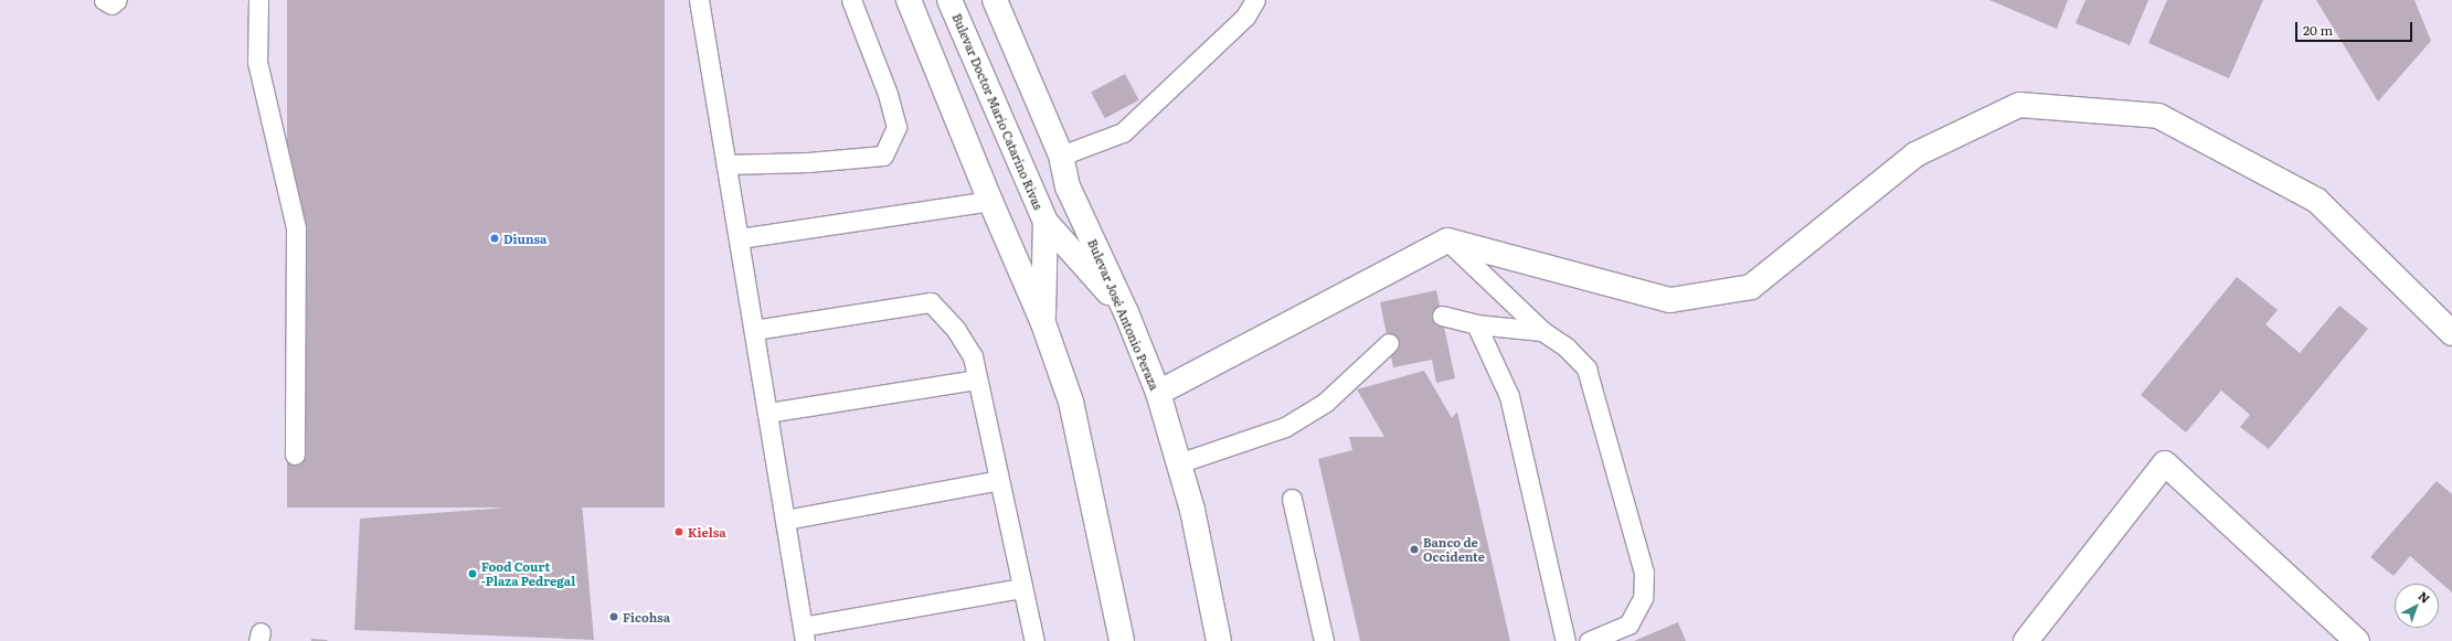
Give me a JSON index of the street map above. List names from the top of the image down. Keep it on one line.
{"streets":{"street":["Bulevar Doctor Mario Catarino Rivas","Bulevar José Antonio Peraza"]},"places":["Diunsa","Kielsa","Banco de Occidente","Food Court -Plaza Pedregal","Ficohsa"],"scale_bar":"20 m","north":"top right"}
